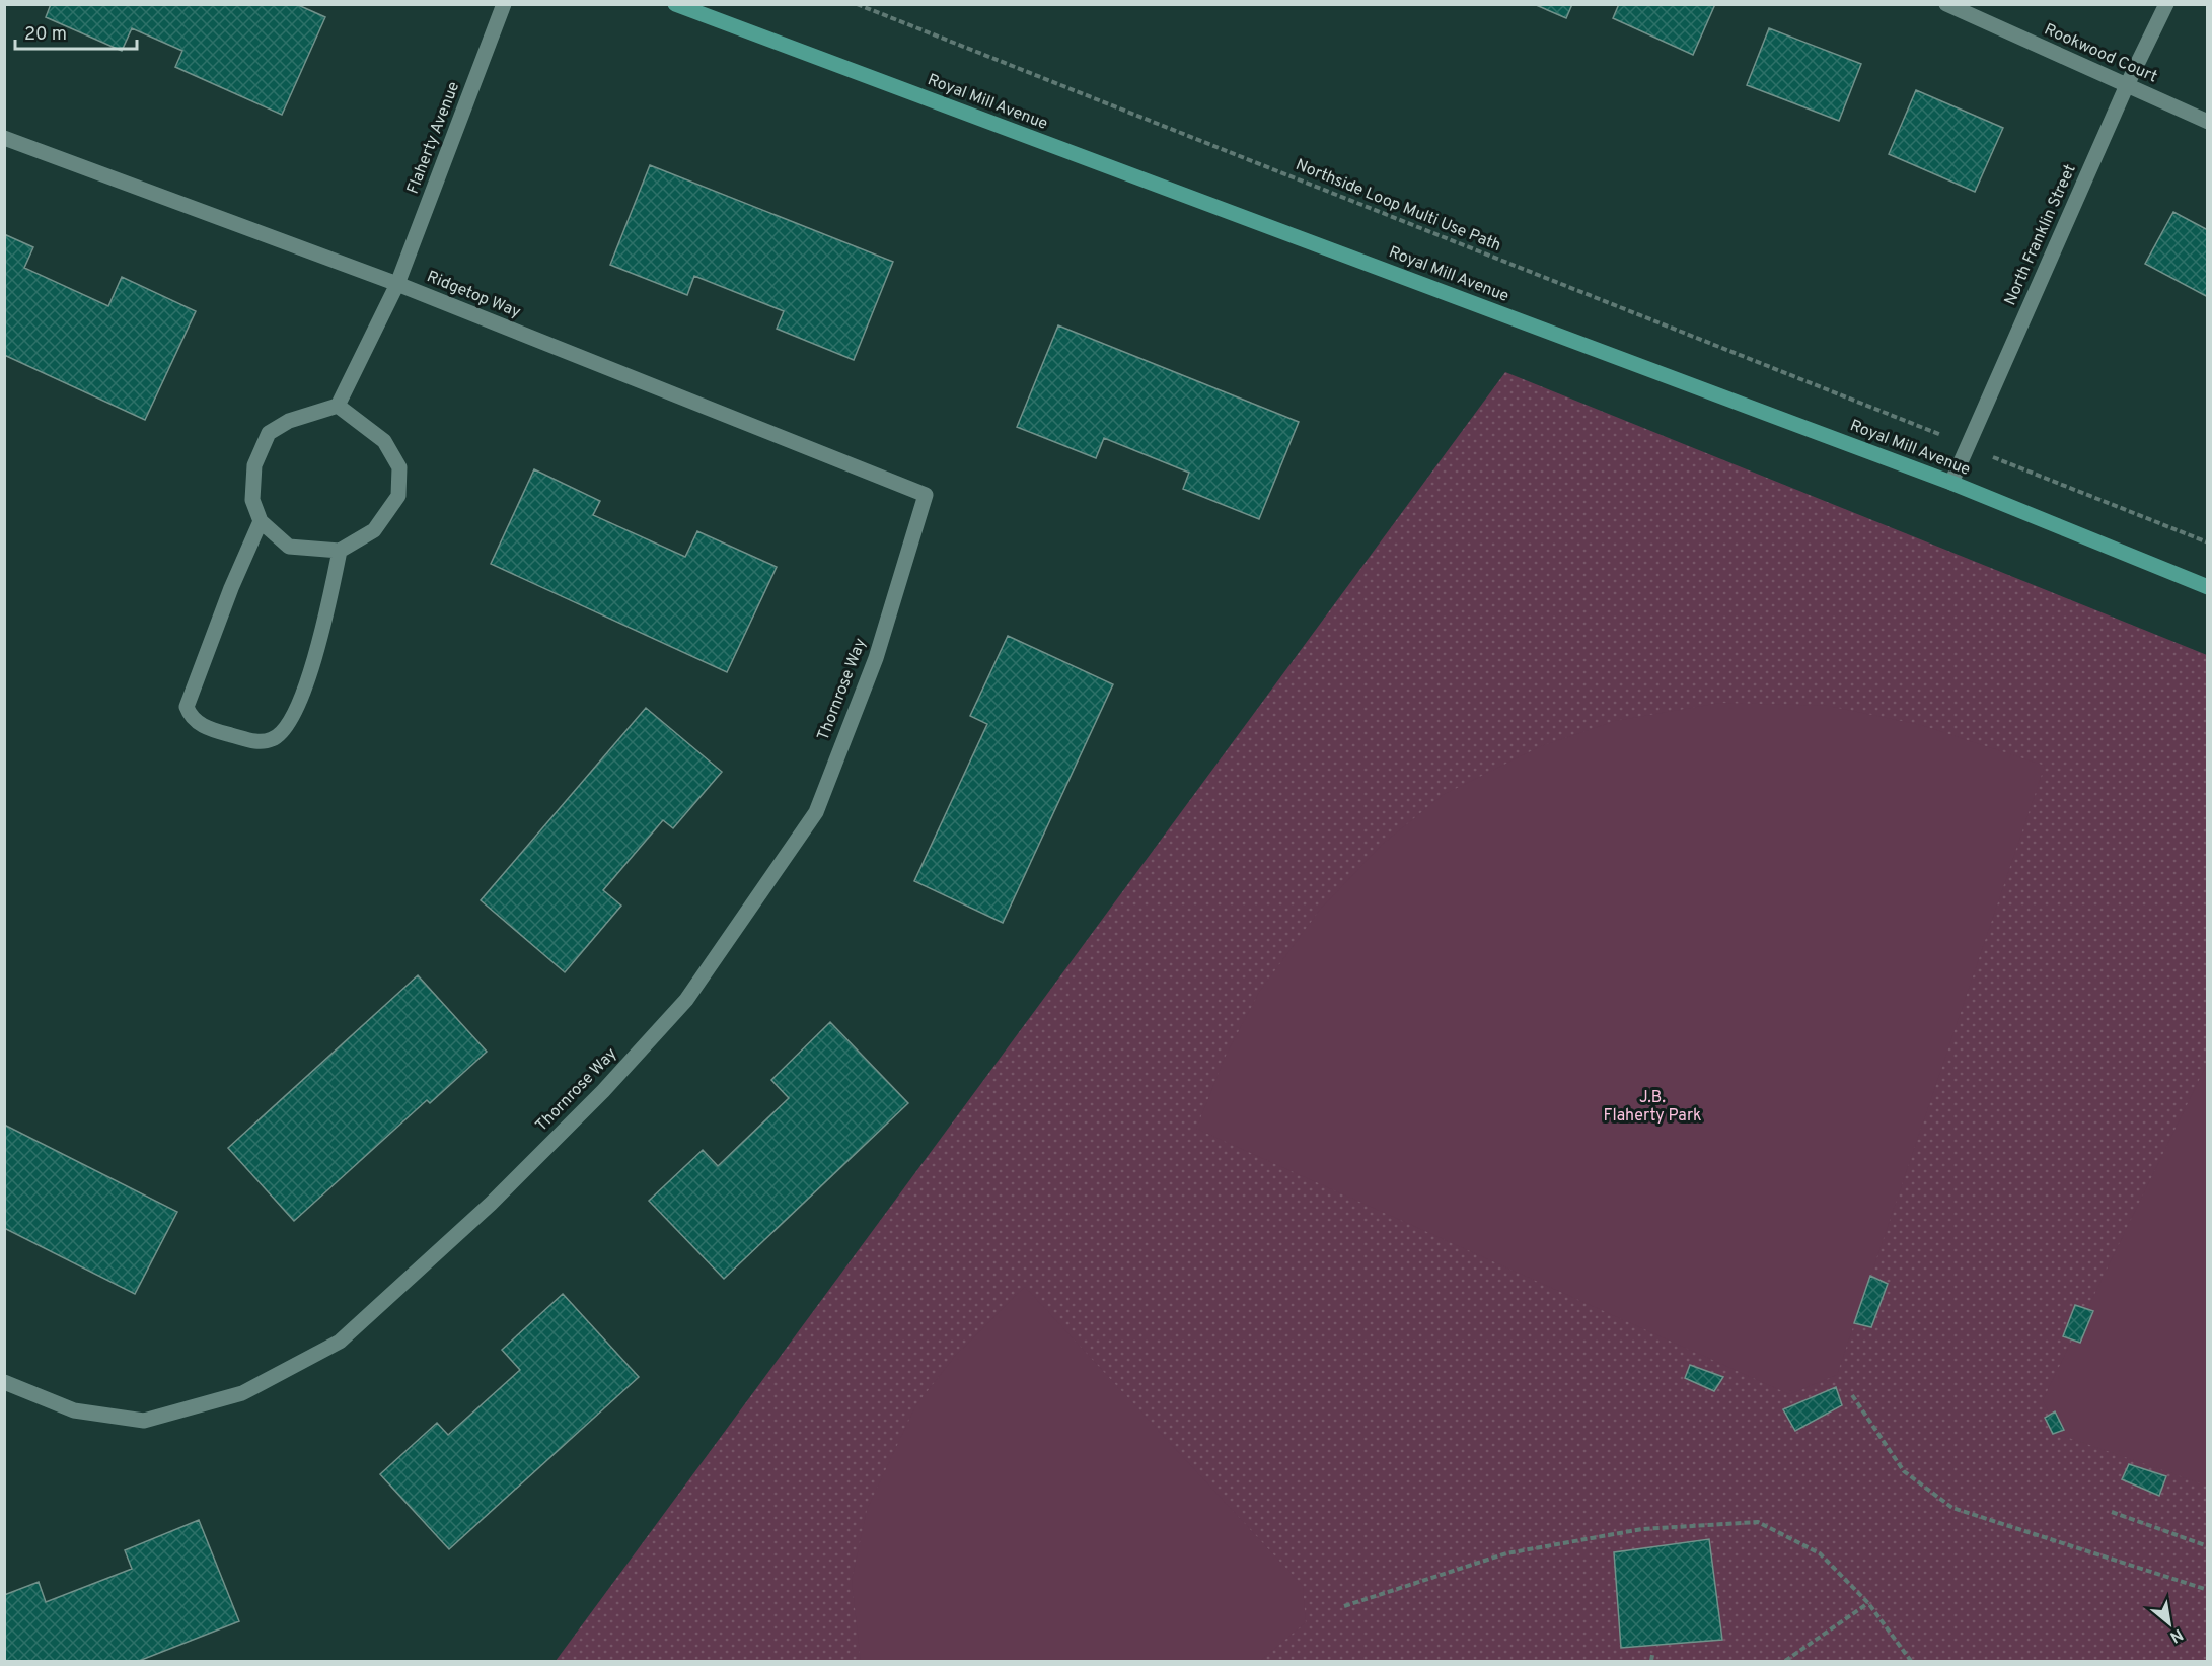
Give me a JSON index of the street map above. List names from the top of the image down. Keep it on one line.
{"streets":{"main road":["Royal Mill Avenue"],"street":["Rookwood Court","Flaherty Avenue","North Franklin Street","Ridgetop Way","Thornrose Way"],"path":["Northside Loop Multi Use Path"]},"crossings":[["Rookwood Court","North Franklin Street"],["Royal Mill Avenue","North Franklin Street"],["Flaherty Avenue","Ridgetop Way"],["Ridgetop Way","Thornrose Way"]],"parks":["J.B. Flaherty Park"],"scale_bar":"20 m","north":"bottom right"}
